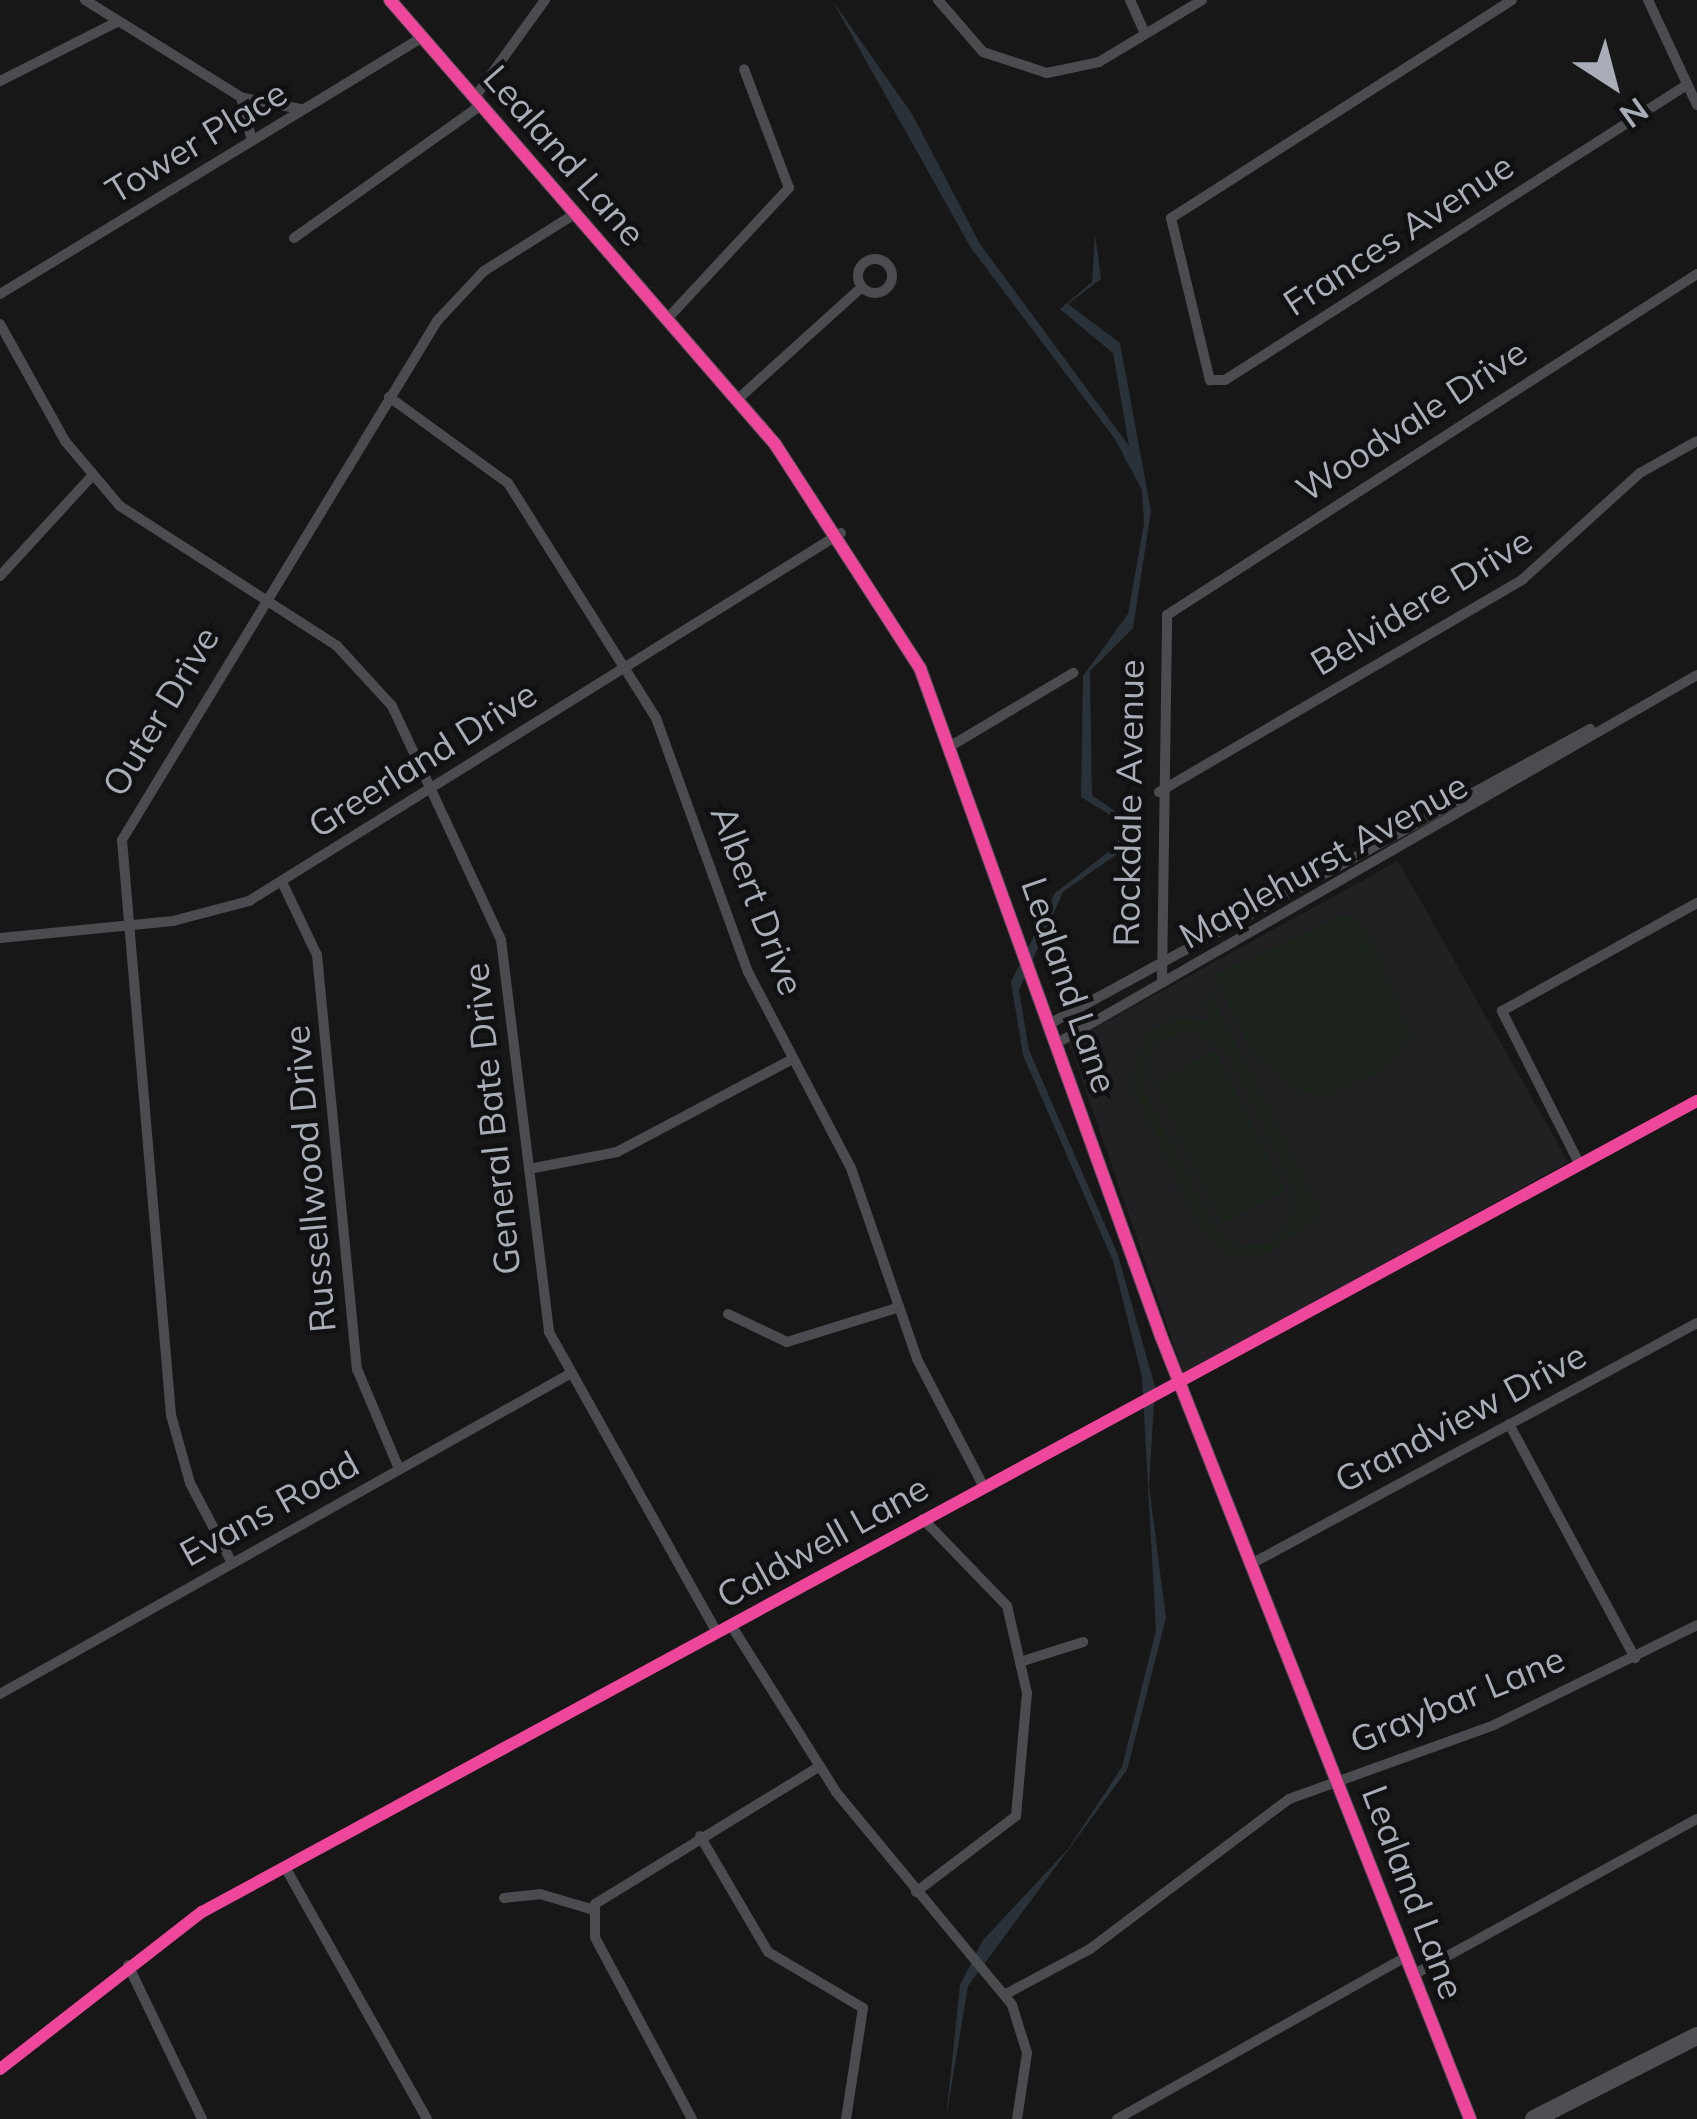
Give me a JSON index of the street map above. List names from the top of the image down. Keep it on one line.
{"streets":{"street":["Tower Place","Lealand Lane","Frances Avenue","Woodvale Drive","Belvidere Drive","Outer Drive","Greerland Drive","Rockdale Avenue","Maplehurst Avenue","Albert Drive","General Bate Drive","Russellwood Drive","Grandview Drive","Evans Road","Caldwell Lane","Graybar Lane"]},"crossings":[["Tower Place","Lealand Lane"],["Lealand Lane","Outer Drive"],["Lealand Lane","Greerland Drive"],["Lealand Lane","Maplehurst Avenue"],["Lealand Lane","Grandview Drive"],["Lealand Lane","Caldwell Lane"],["Lealand Lane","Graybar Lane"],["Woodvale Drive","Rockdale Avenue"],["Belvidere Drive","Rockdale Avenue"],["Outer Drive","Greerland Drive"],["Outer Drive","Albert Drive"],["Outer Drive","General Bate Drive"],["Outer Drive","Evans Road"],["Greerland Drive","Albert Drive"],["Greerland Drive","General Bate Drive"],["Greerland Drive","Russellwood Drive"],["Rockdale Avenue","Maplehurst Avenue"],["Albert Drive","Caldwell Lane"],["General Bate Drive","Evans Road"],["General Bate Drive","Caldwell Lane"],["Russellwood Drive","Evans Road"]],"north":"bottom right"}
